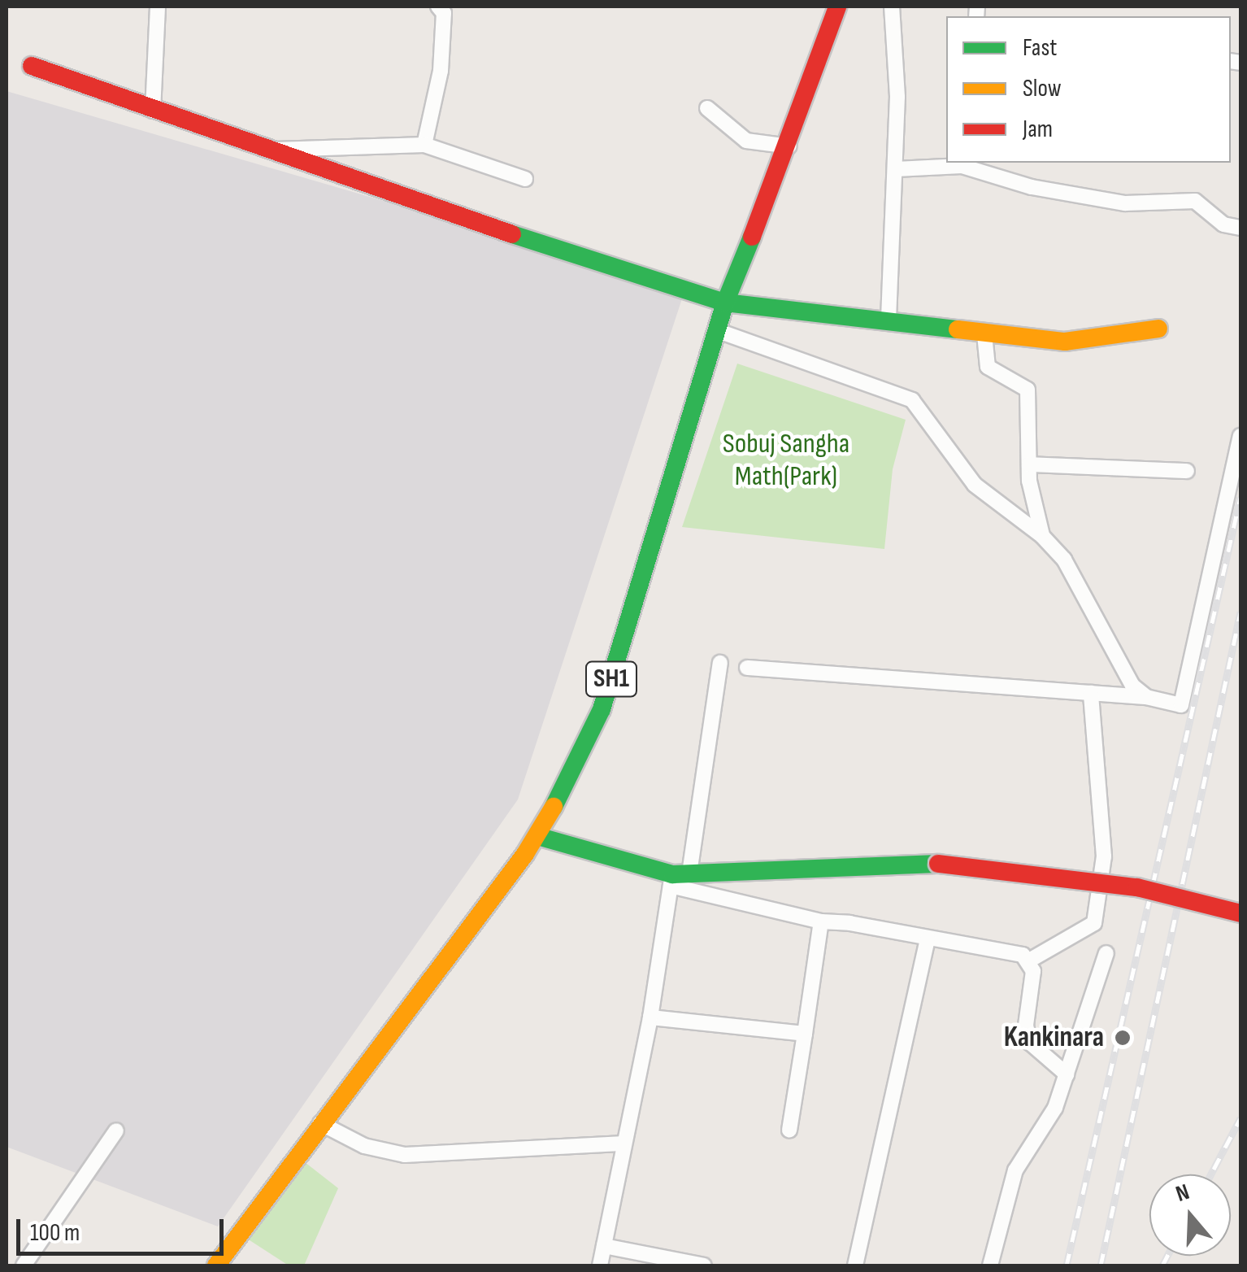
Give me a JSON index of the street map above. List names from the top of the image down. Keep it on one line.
{"streets":{"main road":["SH1"]},"parks":["Sobuj Sangha Math(Park)"],"places":["Kankinara"],"legend":["Fast","Slow","Jam"],"scale_bar":"100 m","north":"top"}
